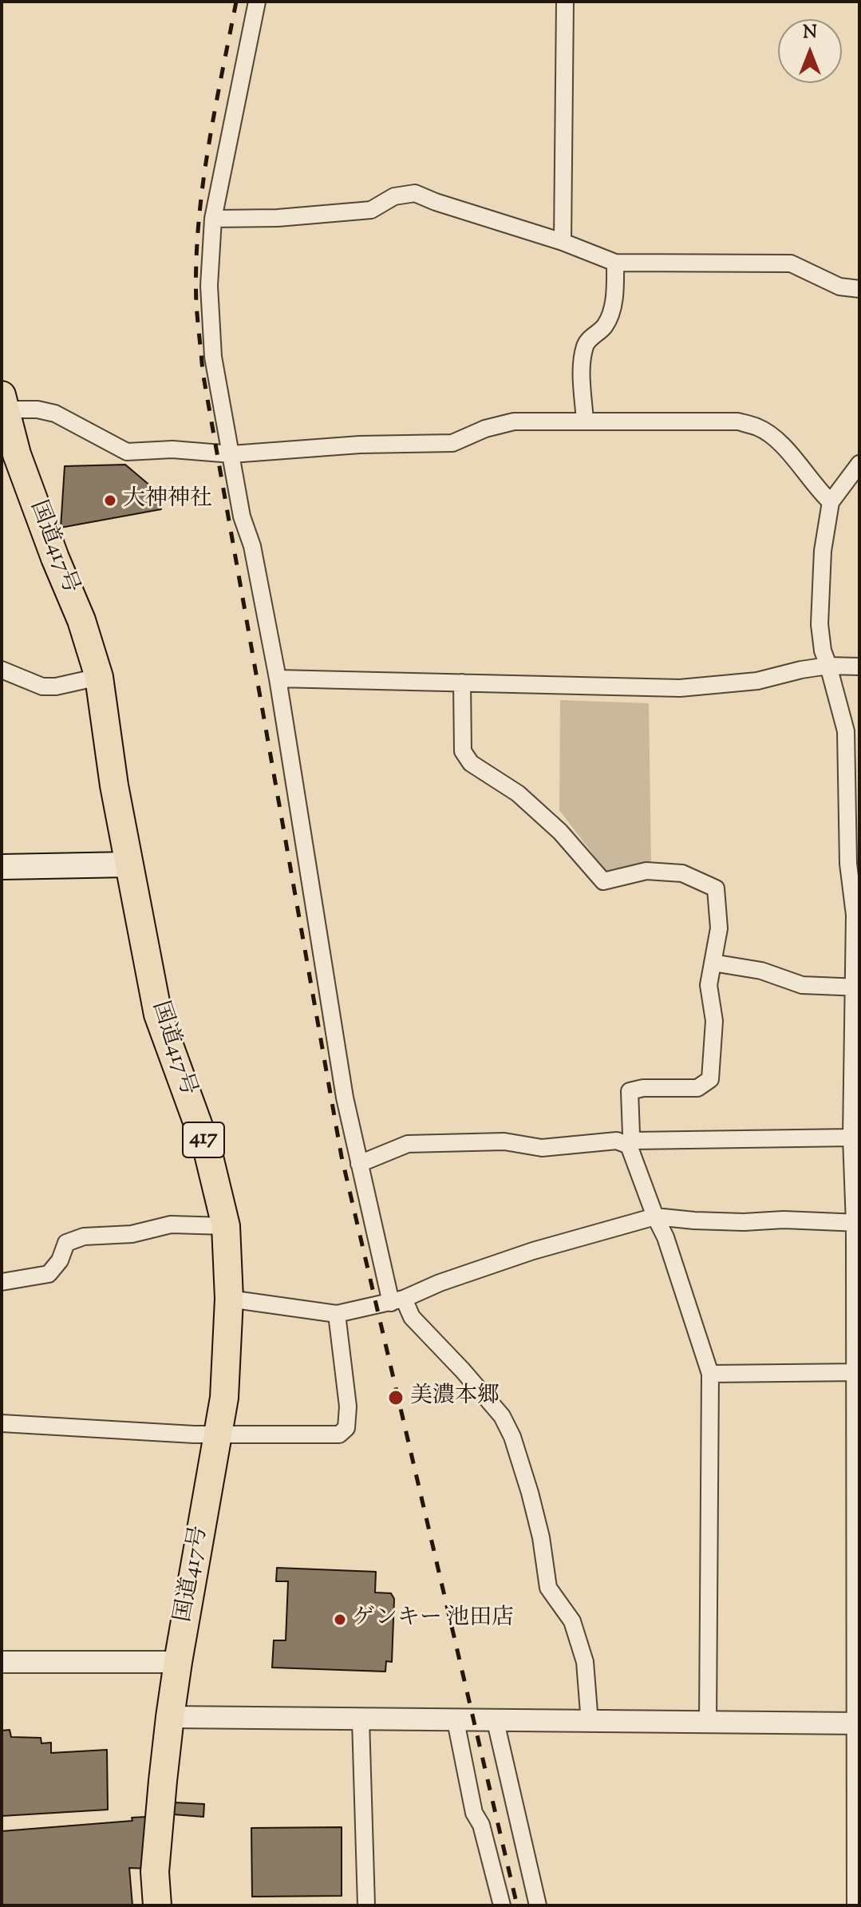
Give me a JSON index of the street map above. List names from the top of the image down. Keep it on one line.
{"streets":{"highway":["国道417号","417"]},"places":["大神神社","美濃本郷","ゲンキー 池田店"],"north":"top"}
